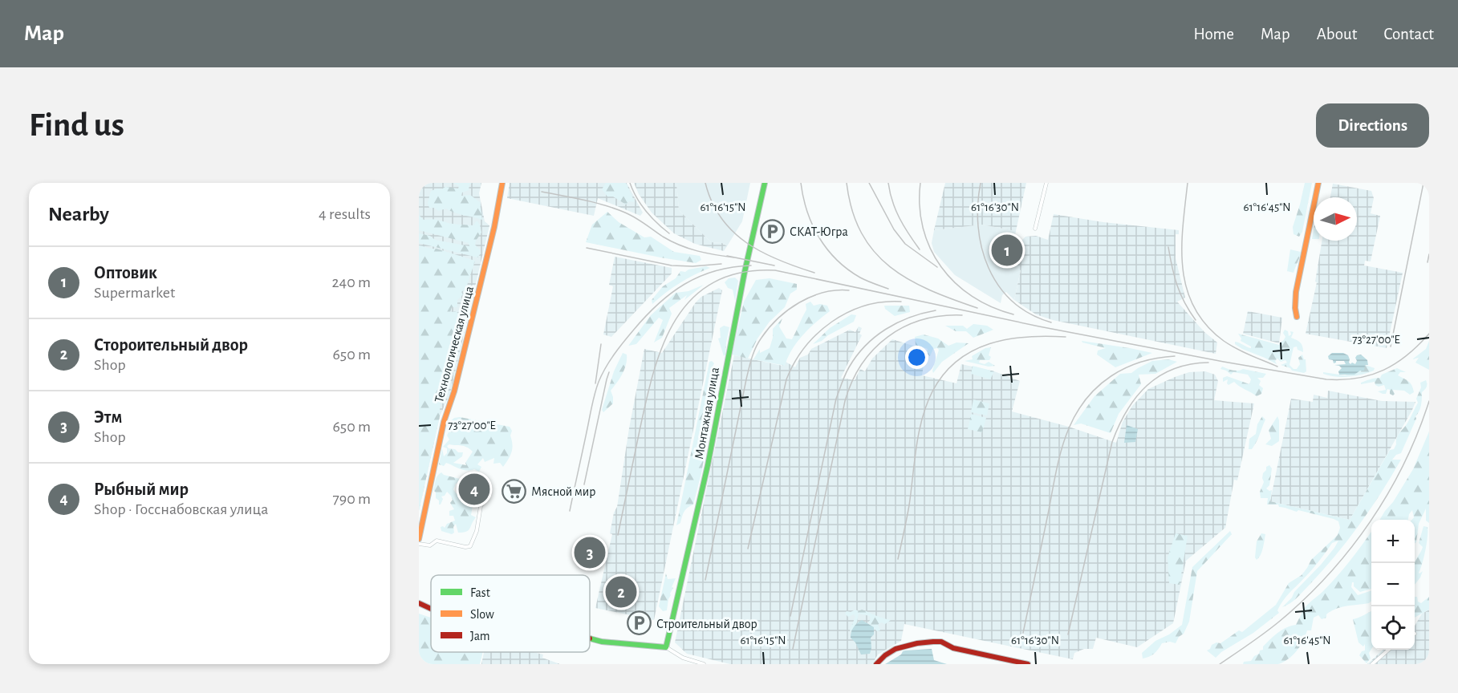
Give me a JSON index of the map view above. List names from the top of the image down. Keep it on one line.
{"streets":{"street":["Технологическая улица","Монтажная улица"]},"places":{"parking":["СКАТ-Югра","Строительный двор"],"supermarket":["Мясной мир"]},"legend":["Fast","Slow","Jam"],"north":"right","page":{"header":"Map","nav":["Home","Map","About","Contact"],"buttons":"Directions","title":"Find us","heading":["Nearby","4 results"],"pins":["1","4","3","2"],"list":[{"mark":"1","name":"Оптовик","note":"Supermarket","value":"240 m"},{"mark":"2","name":"Стороительный двор","note":"Shop","value":"650 m"},{"mark":"3","name":"Этм","note":"Shop","value":"650 m"},{"mark":"4","name":"Рыбный мир","note":"Shop · Госснабовская улица","value":"790 m"}],"map_buttons":["+","−"]},"coordinates":["61°16'15\"N","61°16'30\"N","61°16'45\"N","73°27'00\"E"]}
